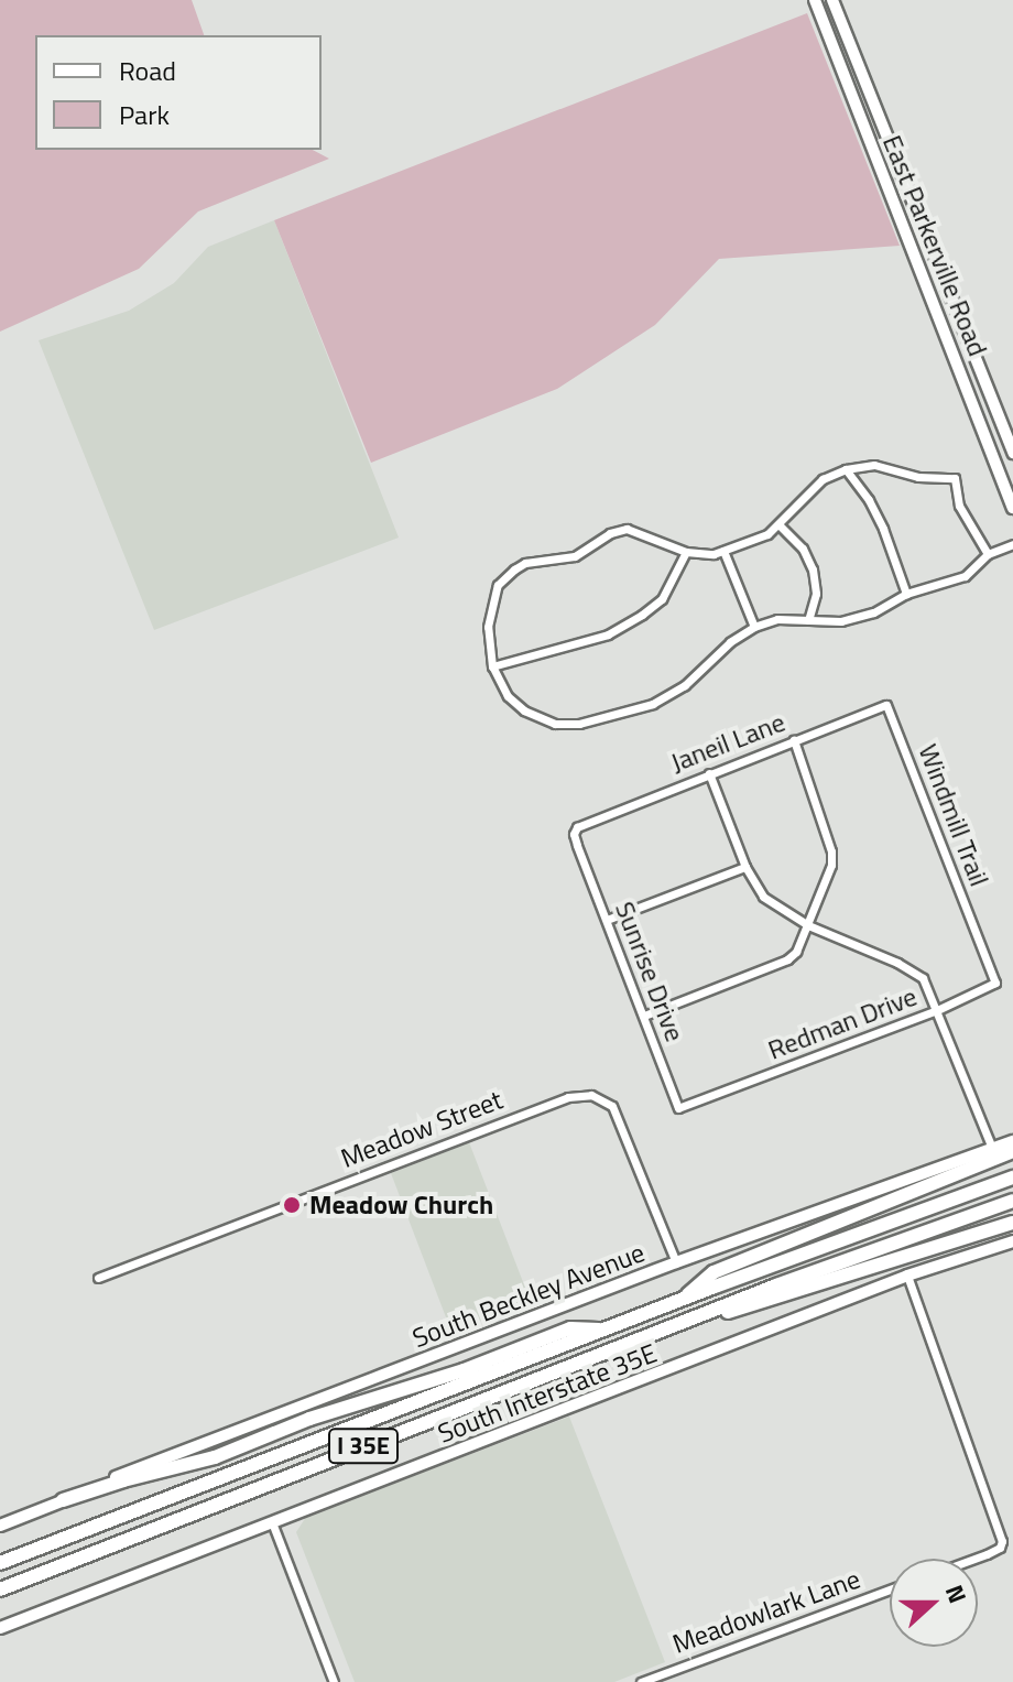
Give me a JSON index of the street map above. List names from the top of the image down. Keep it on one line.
{"streets":{"highway":["I 35E"],"main road":["East Parkerville Road","South Beckley Avenue","South Interstate 35E"],"street":["Janeil Lane","Windmill Trail","Sunrise Drive","Redman Drive","Meadow Street","Meadowlark Lane"]},"crossings":[["Janeil Lane","Windmill Trail"],["Janeil Lane","Sunrise Drive"],["Windmill Trail","Redman Drive"],["Sunrise Drive","Redman Drive"],["Meadow Street","South Beckley Avenue"]],"places":["Meadow Church"],"legend":["Road","Park"],"north":"right"}
